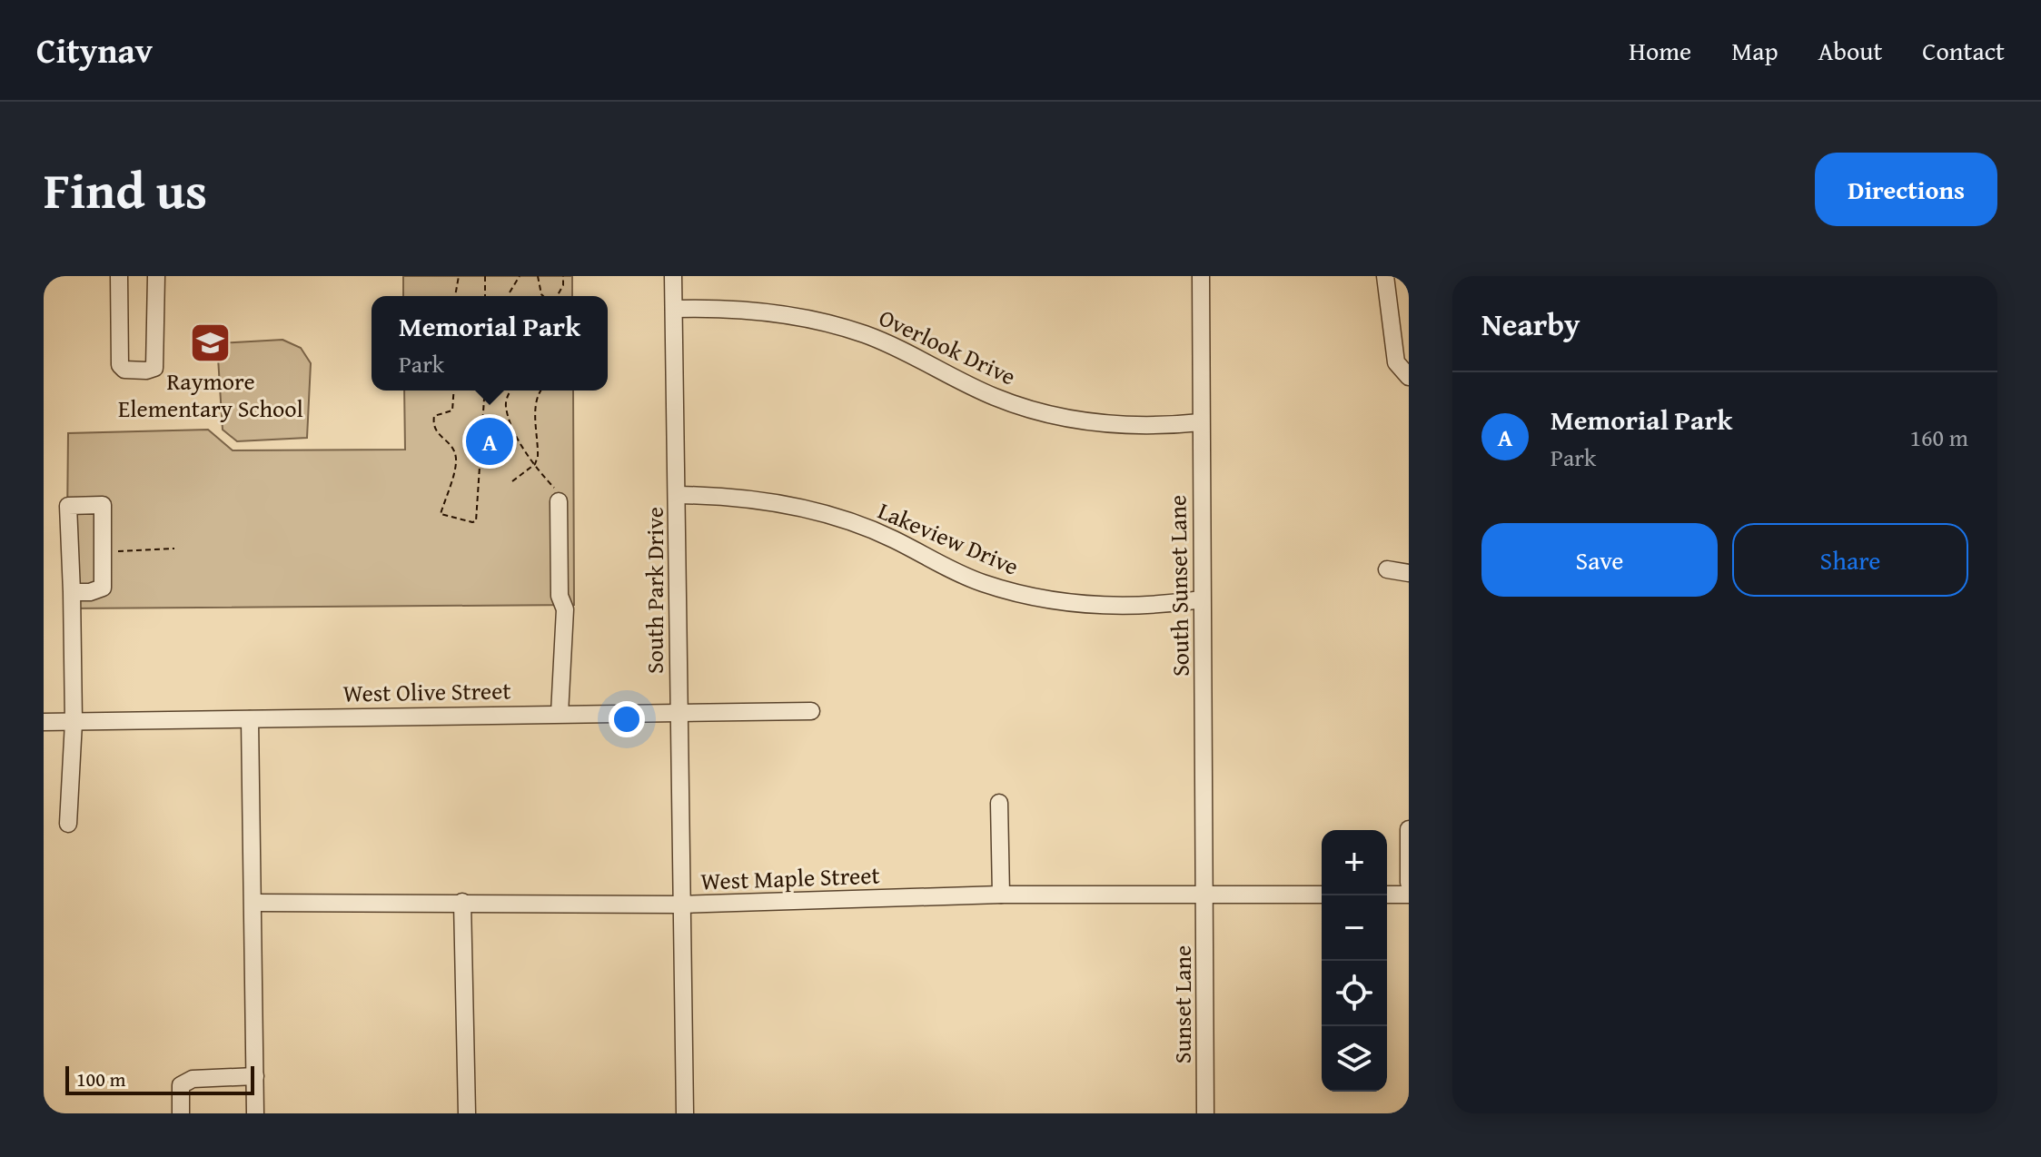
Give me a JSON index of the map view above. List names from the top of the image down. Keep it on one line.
{"streets":{"street":["Overlook Drive","Lakeview Drive","South Sunset Lane","South Park Drive","West Olive Street","West Maple Street","Sunset Lane"]},"crossings":[["Overlook Drive","South Sunset Lane"],["Overlook Drive","South Park Drive"],["Lakeview Drive","South Sunset Lane"],["Lakeview Drive","South Park Drive"],["South Sunset Lane","West Maple Street"],["South Sunset Lane","Sunset Lane"],["South Park Drive","West Olive Street"],["South Park Drive","West Maple Street"],["West Maple Street","Sunset Lane"]],"places":{"school or university":["Raymore Elementary School"]},"scale_bar":"100 m","page":{"header":"Citynav","nav":["Home","Map","About","Contact"],"title":"Find us","buttons":["Directions",["Save","Share"]],"heading":"Nearby","popup":["Memorial Park","Park"],"list":[{"mark":"A","name":"Memorial Park","note":"Park","value":"160 m"}],"pins":"A","map_buttons":["+","−"],"scale":"100 m"}}
